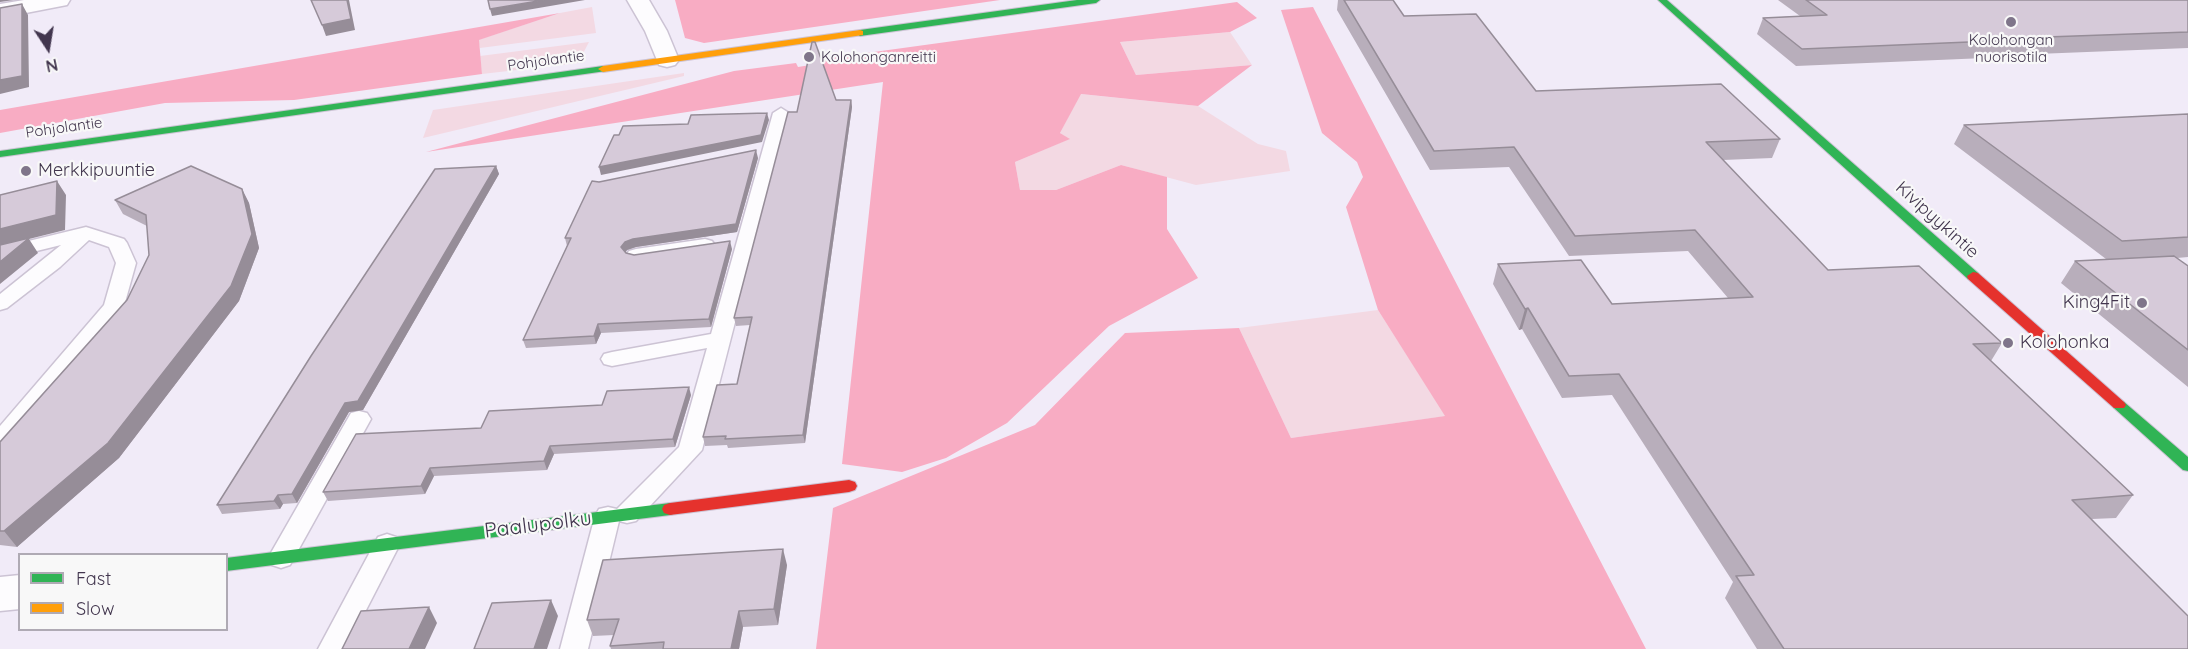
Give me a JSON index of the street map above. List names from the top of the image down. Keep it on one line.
{"streets":{"street":["Pohjolantie","Kivipyykintie","Paalupolku"]},"places":["Kolohongan nuorisotila","Kolohonganreitti","Merkkipuuntie","King4Fit","Kolohonka"],"legend":["Fast","Slow"],"north":"bottom"}
